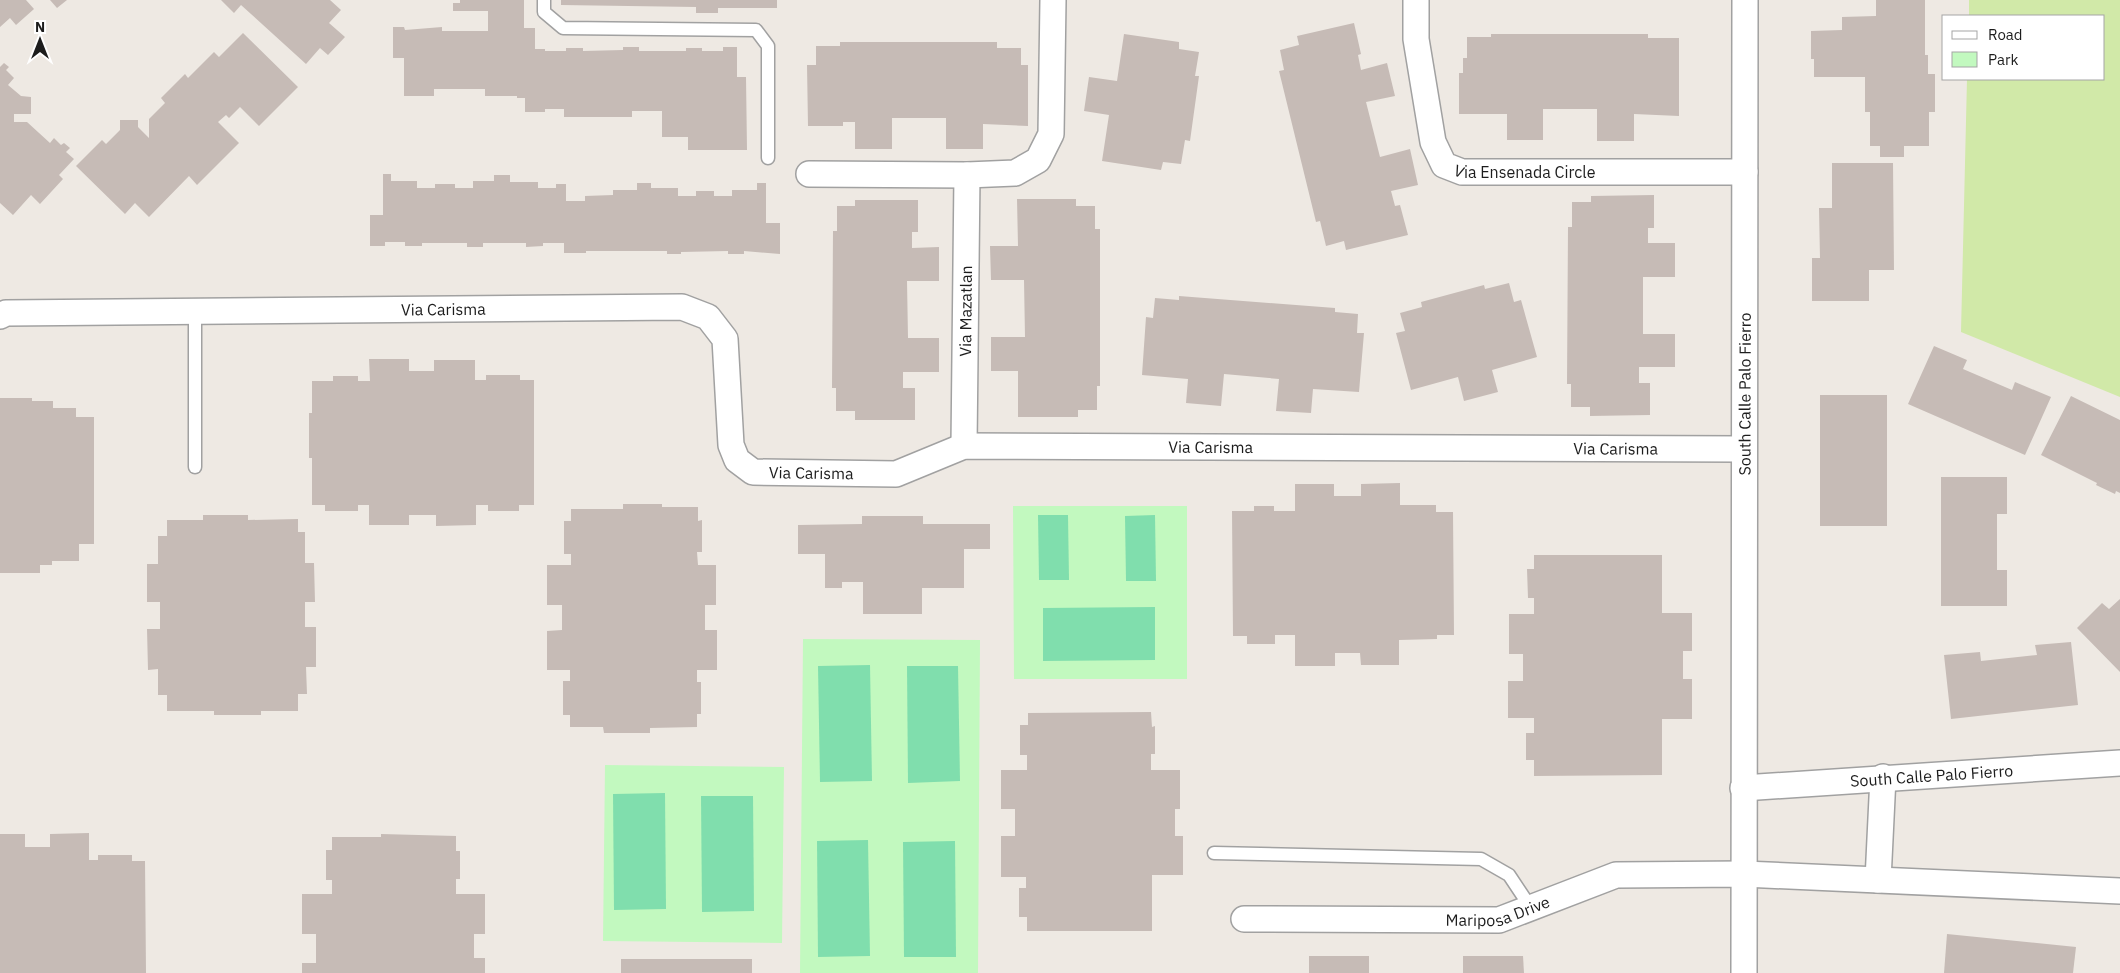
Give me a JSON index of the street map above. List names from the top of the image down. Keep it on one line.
{"streets":{"street":["Via Ensenada Circle","Via Carisma","Via Mazatlan","South Calle Palo Fierro","Mariposa Drive"]},"crossings":[["Via Ensenada Circle","South Calle Palo Fierro"],["Via Carisma","Via Mazatlan"],["Via Carisma","South Calle Palo Fierro"],["South Calle Palo Fierro","Mariposa Drive"]],"legend":["Road","Park"],"north":"top"}
